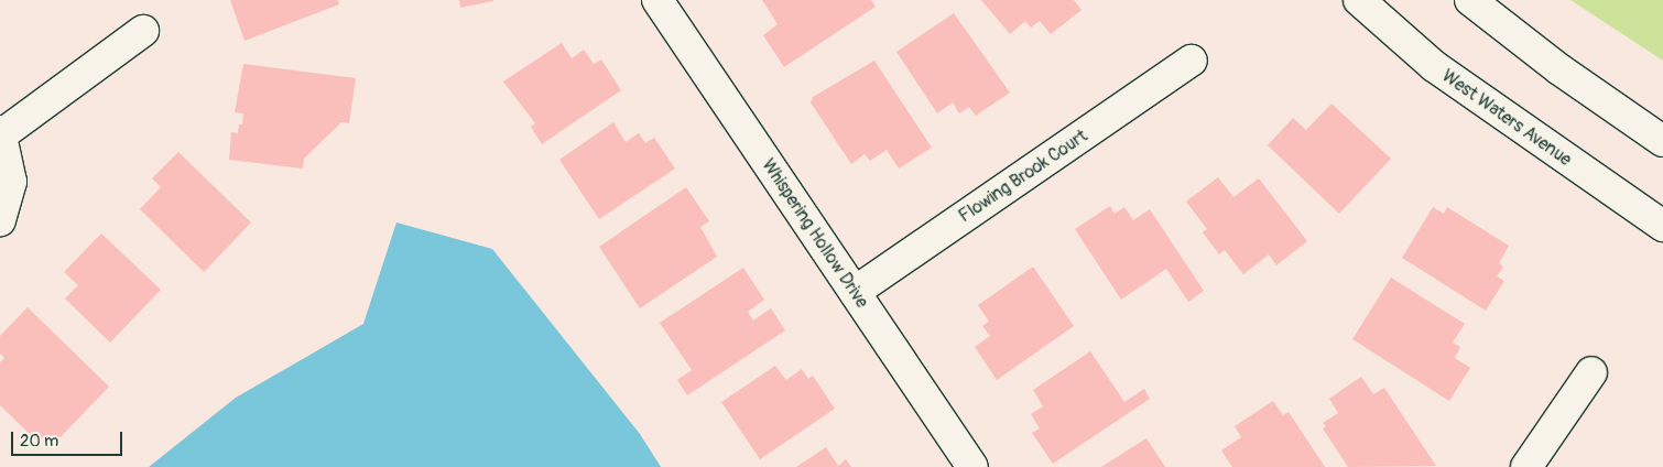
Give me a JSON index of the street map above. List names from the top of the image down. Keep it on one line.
{"streets":{"street":["West Waters Avenue","Flowing Brook Court","Whispering Hollow Drive"]},"crossings":[["Flowing Brook Court","Whispering Hollow Drive"]],"scale_bar":"20 m"}
